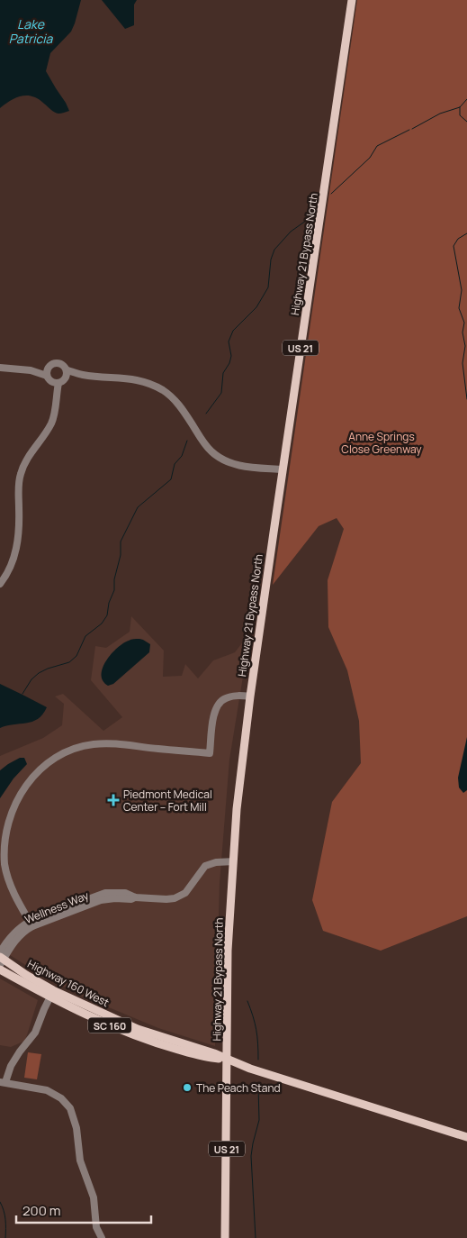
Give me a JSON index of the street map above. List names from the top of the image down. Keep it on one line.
{"streets":{"main road":["Highway 21 Bypass North","US 21","Highway 160 West","SC 160"],"street":["Wellness Way"]},"crossings":[["Highway 21 Bypass North","Wellness Way"],["Highway 21 Bypass North","Highway 160 West"],["Highway 21 Bypass North","SC 160"],["Wellness Way","Highway 160 West"],["Highway 160 West","SC 160"]],"water":["Lake Patricia"],"parks":["Anne Springs Close Greenway"],"places":{"health":["Piedmont Medical Center – Fort Mill"],"other":["The Peach Stand"]},"scale_bar":"200 m"}
